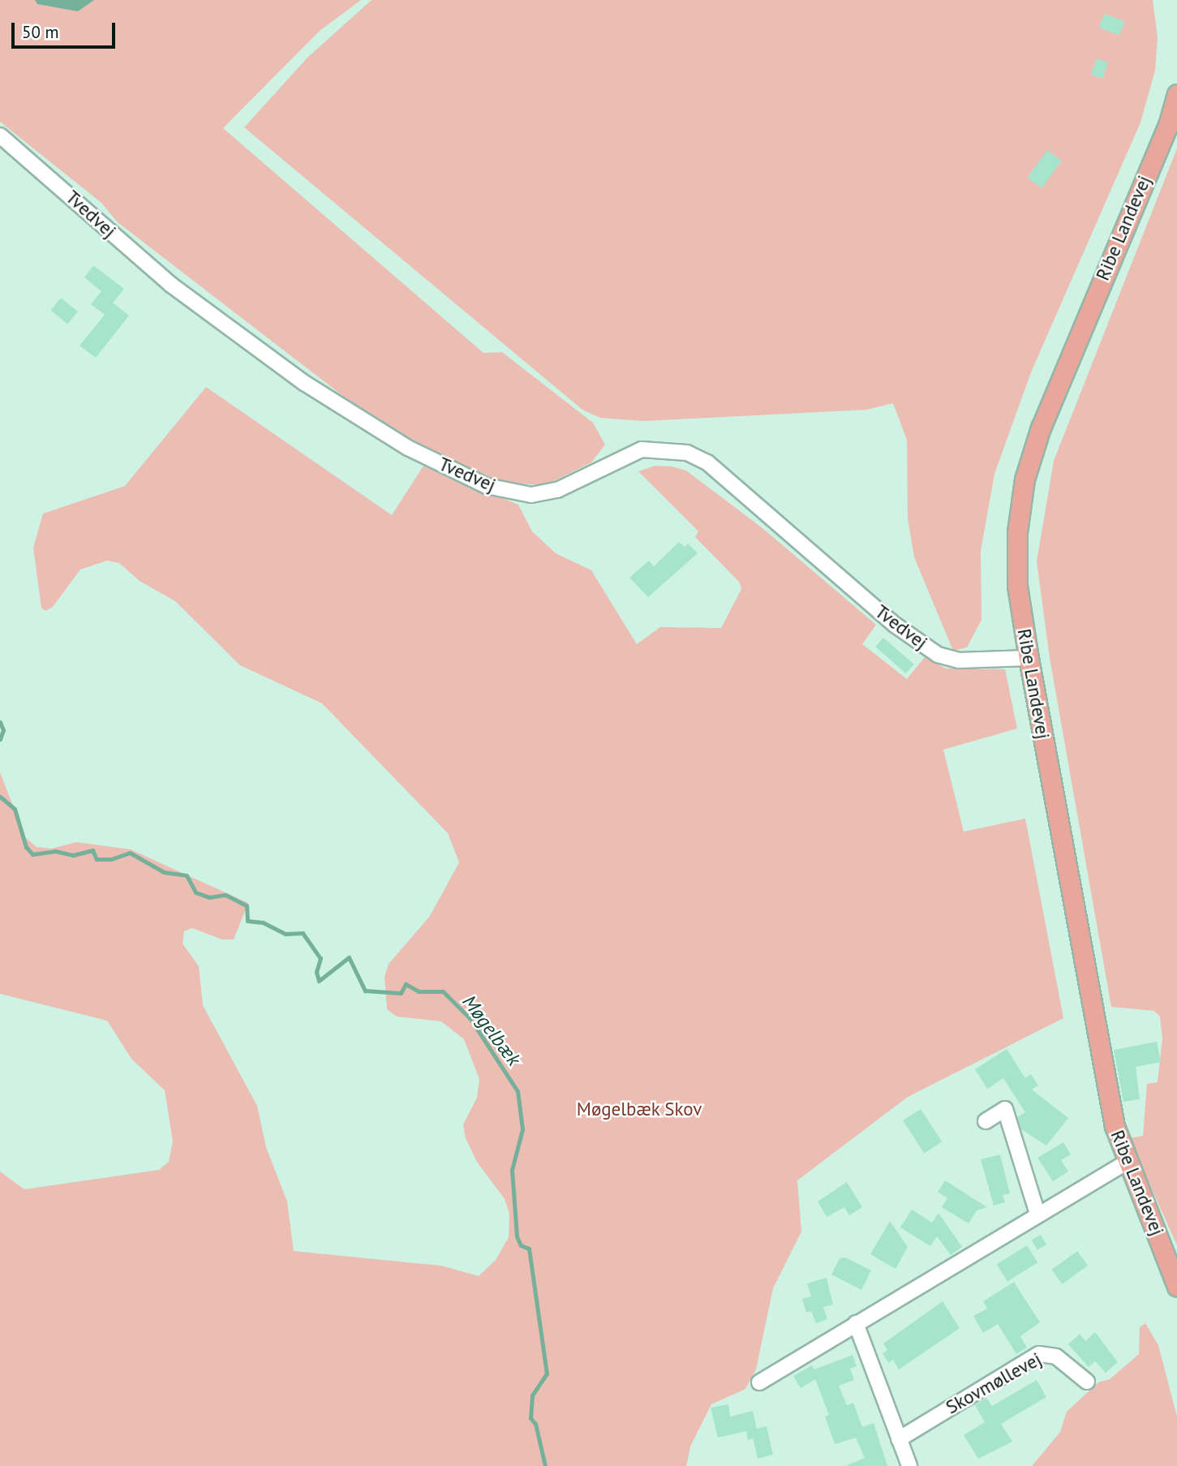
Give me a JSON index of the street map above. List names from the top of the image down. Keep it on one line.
{"streets":{"main road":["Ribe Landevej"],"street":["Tvedvej","Skovmøllevej"]},"crossings":[["Tvedvej","Ribe Landevej"]],"water":["Møgelbæk"],"parks":["Møgelbæk Skov"],"scale_bar":"50 m"}
